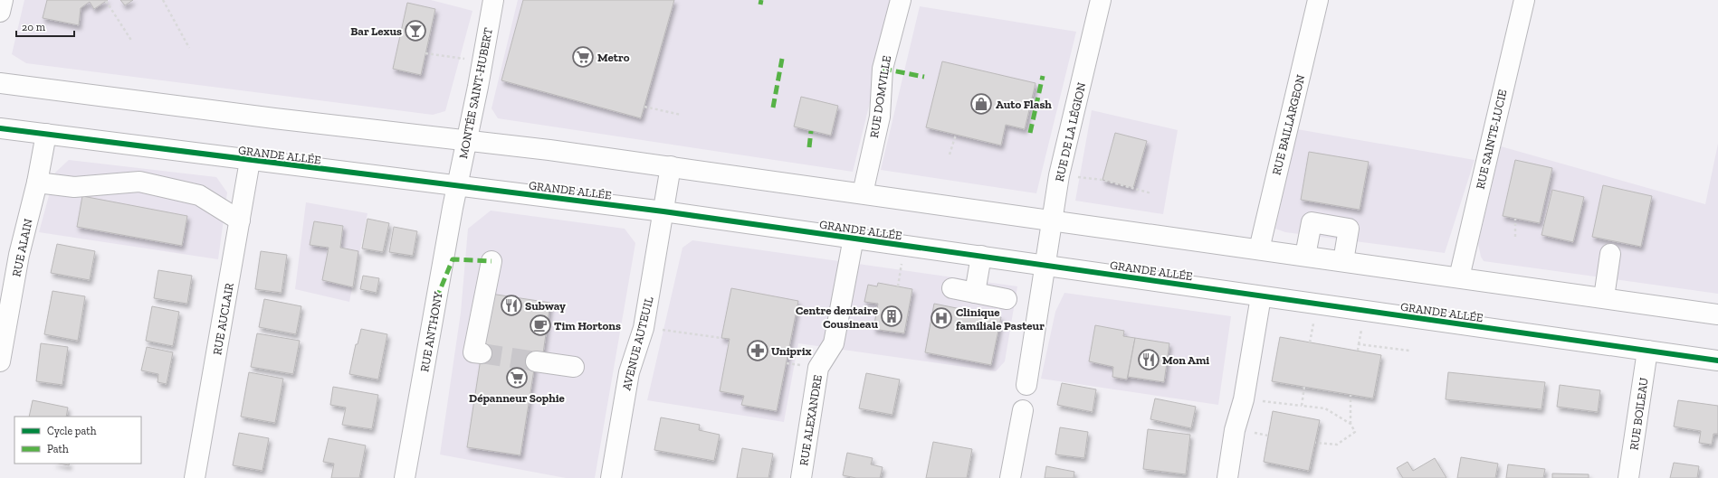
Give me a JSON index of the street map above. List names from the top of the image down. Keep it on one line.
{"streets":{"main road":["MONTÉE SAINT-HUBERT","RUE DOMVILLE","RUE BAILLARGEON","RUE DE LA LÉGION","RUE SAINTE-LUCIE","GRANDE ALLÉE","RUE ALAIN","RUE AUCLAIR","RUE ANTHONY","AVENUE AUTEUIL","RUE BOILEAU","RUE ALEXANDRE"]},"crossings":[["MONTÉE SAINT-HUBERT","GRANDE ALLÉE"],["MONTÉE SAINT-HUBERT","RUE ANTHONY"],["RUE DE LA LÉGION","GRANDE ALLÉE"],["GRANDE ALLÉE","RUE ALAIN"],["GRANDE ALLÉE","RUE AUCLAIR"],["GRANDE ALLÉE","RUE ANTHONY"],["GRANDE ALLÉE","AVENUE AUTEUIL"],["GRANDE ALLÉE","RUE BOILEAU"],["GRANDE ALLÉE","RUE ALEXANDRE"]],"places":{"bar":["Bar Lexus"],"supermarket":["Metro","Dépanneur Sophie"],"shop":["Auto Flash"],"restaurant":["Subway","Mon Ami"],"building":["Centre dentaire Cousineau"],"hospital":["Clinique familiale Pasteur"],"cafe":["Tim Hortons"],"pharmacy":["Uniprix"]},"legend":["Cycle path","Path"],"scale_bar":"20 m"}
